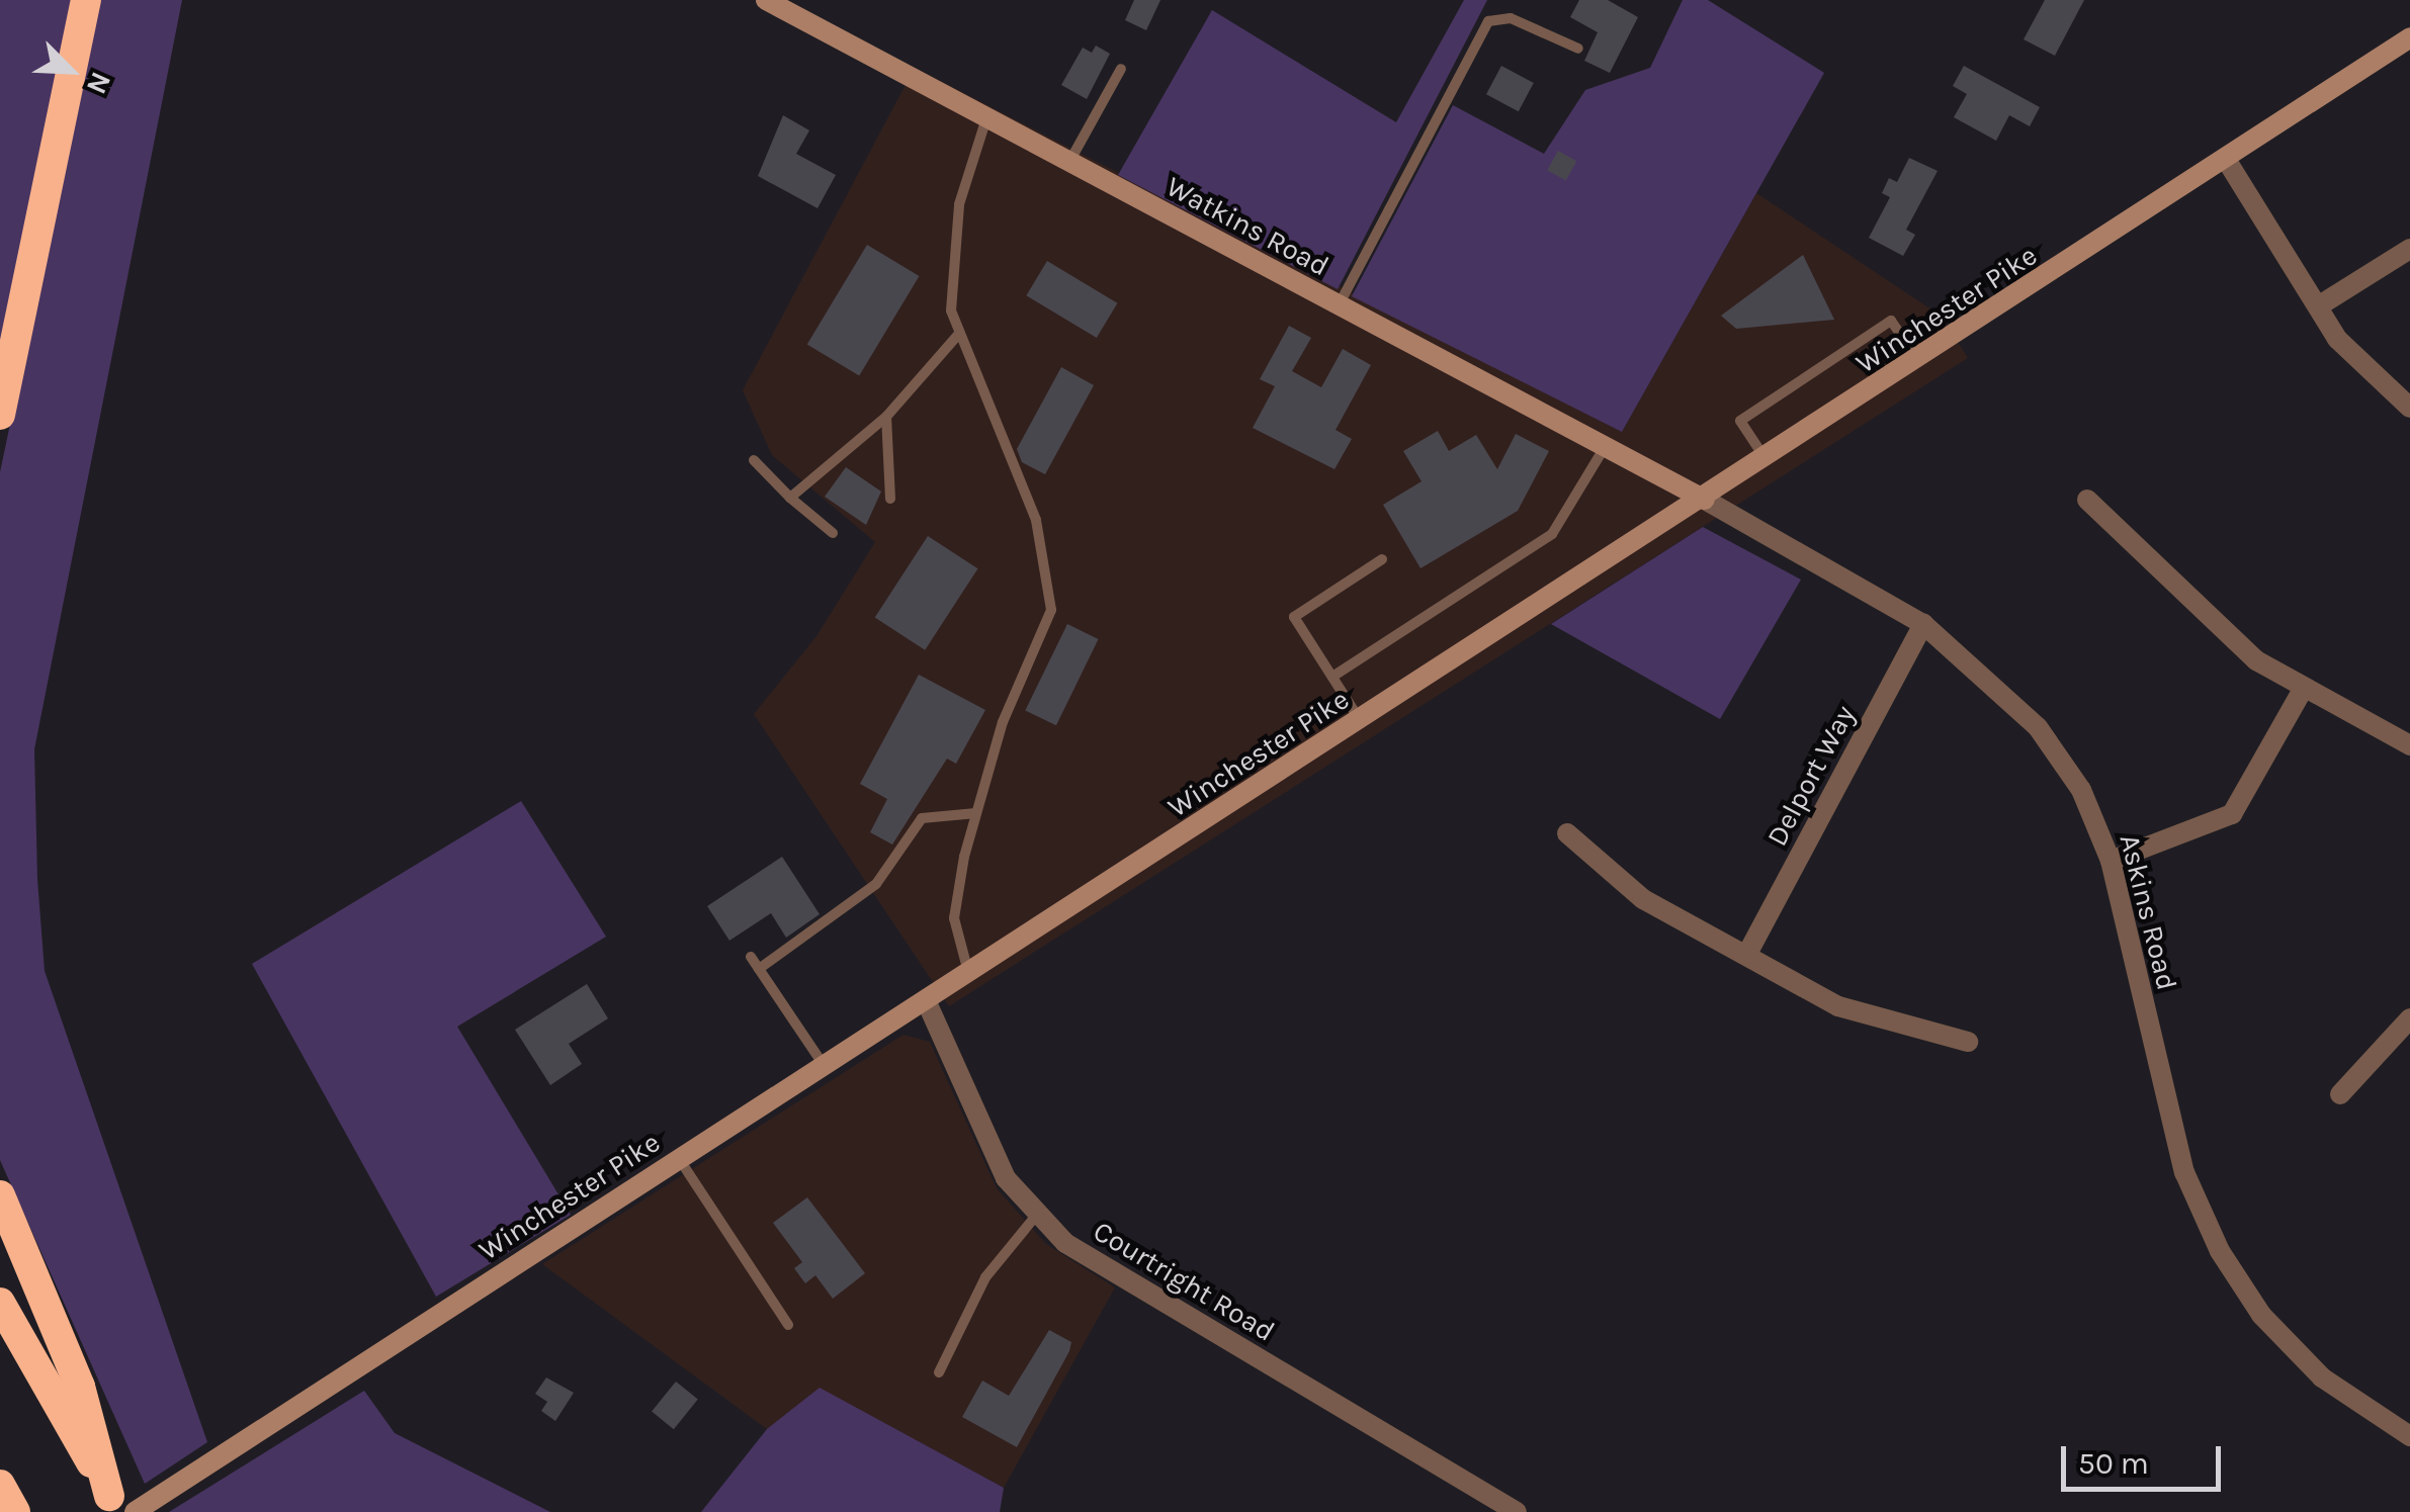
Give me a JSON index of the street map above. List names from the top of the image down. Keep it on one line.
{"streets":{"main road":["Watkins Road","Winchester Pike"],"street":["Delport Way","Askins Road","Courtright Road"]},"crossings":[["Watkins Road","Winchester Pike"],["Watkins Road","Askins Road"],["Winchester Pike","Askins Road"],["Winchester Pike","Courtright Road"],["Delport Way","Askins Road"]],"scale_bar":"50 m","north":"bottom right"}
